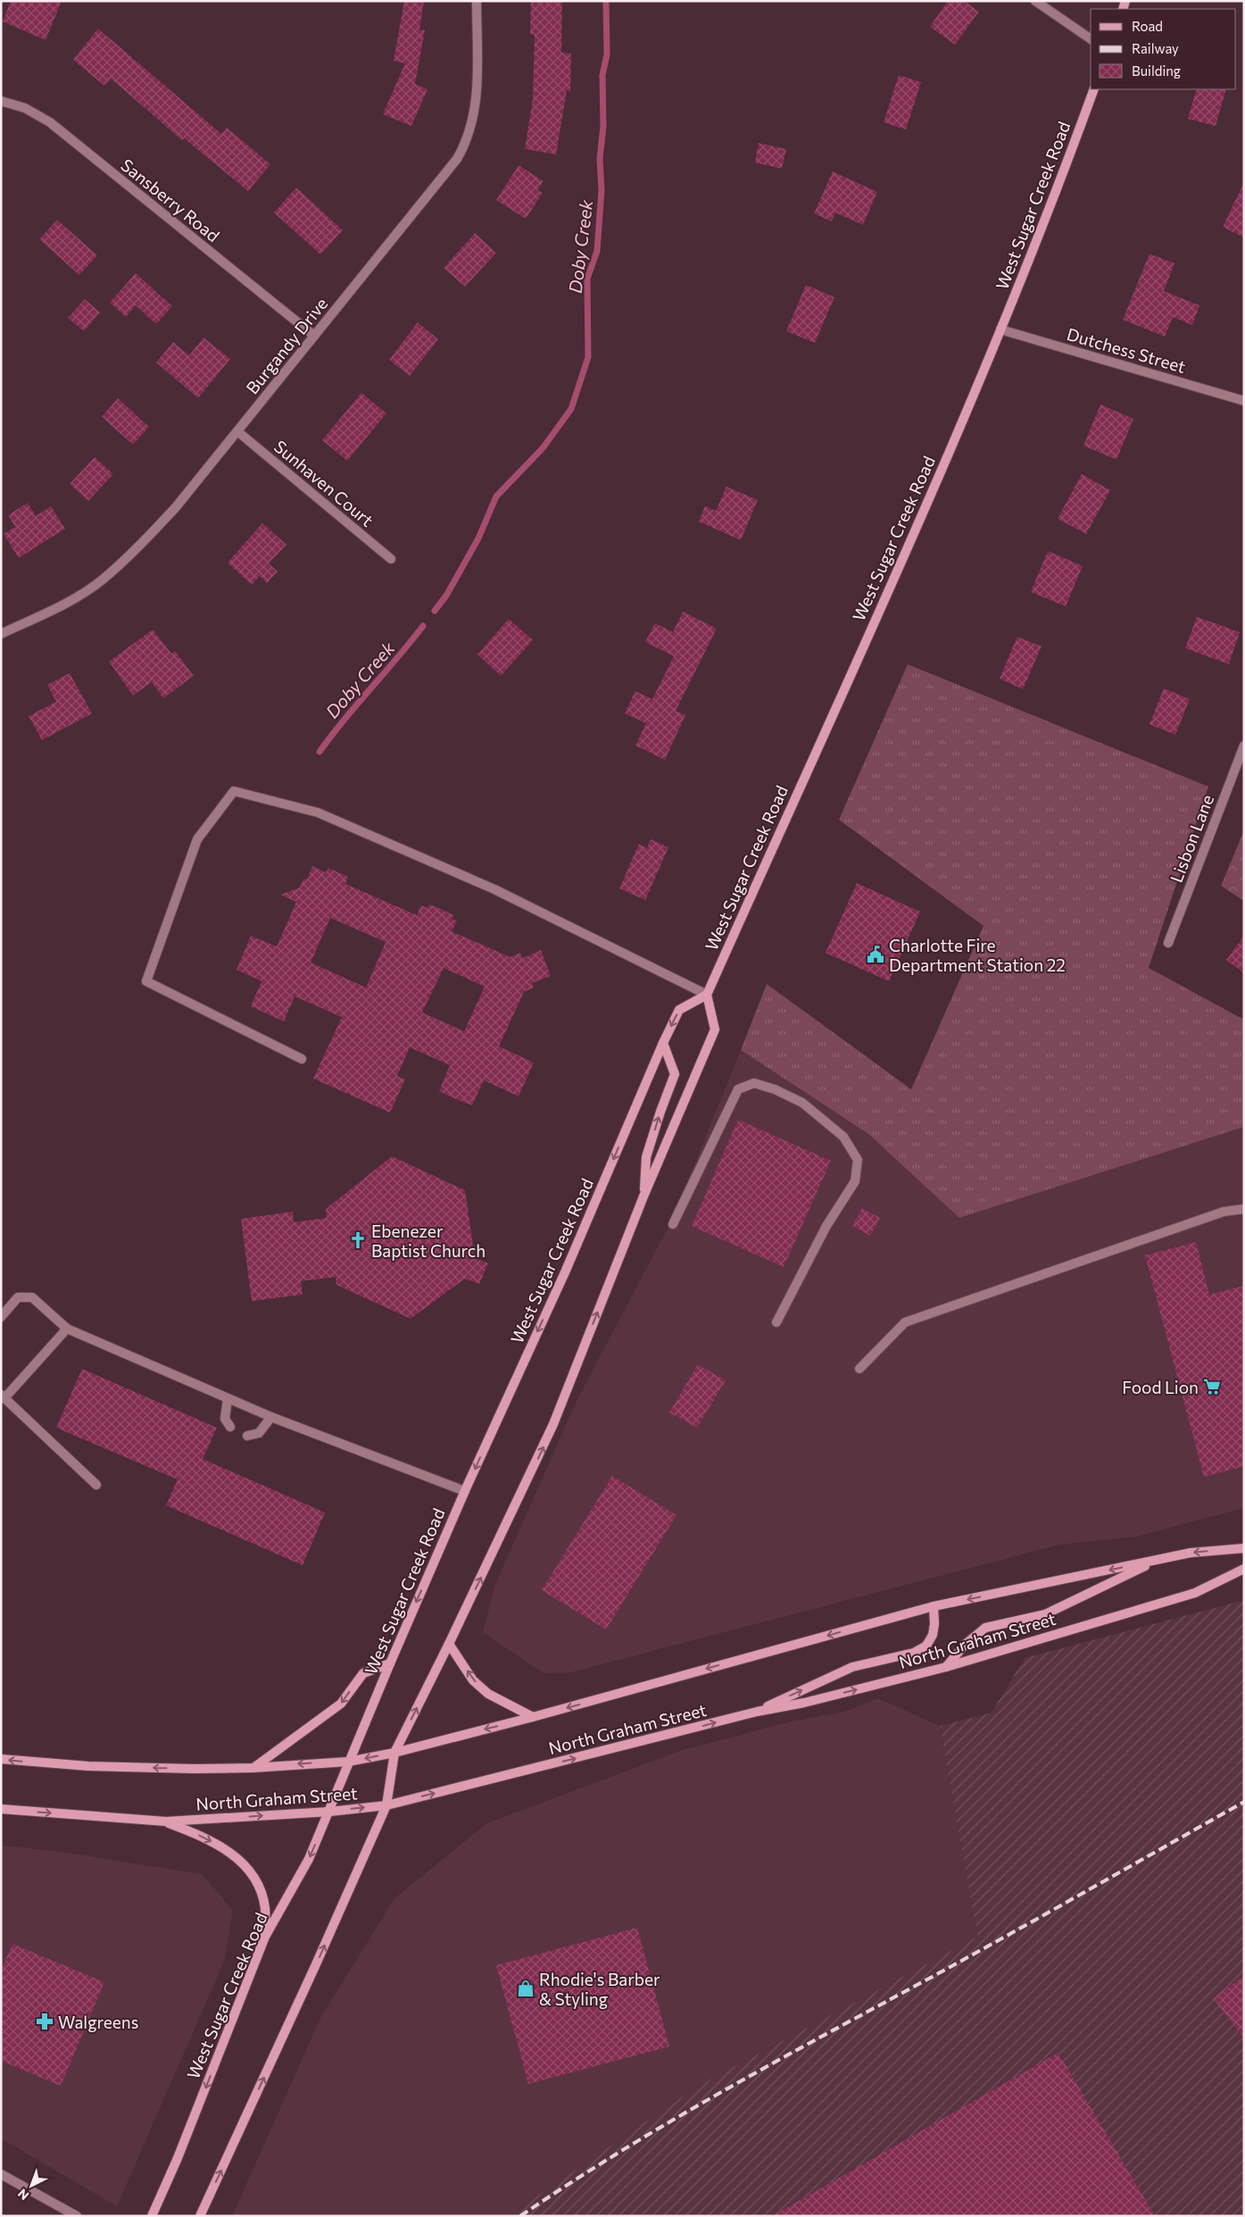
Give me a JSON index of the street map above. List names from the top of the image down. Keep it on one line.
{"streets":{"main road":["West Sugar Creek Road","North Graham Street"],"street":["Sansberry Road","Burgandy Drive","Dutchess Street","Sunhaven Court","Lisbon Lane"]},"crossings":[["Sansberry Road","Burgandy Drive"],["West Sugar Creek Road","Dutchess Street"],["West Sugar Creek Road","North Graham Street"],["Burgandy Drive","Sunhaven Court"]],"water":["Doby Creek"],"places":{"public building":["Charlotte Fire Department Station 22"],"church":["Ebenezer Baptist Church"],"supermarket":["Food Lion"],"shop":["Rhodie's Barber & Styling"],"pharmacy":["Walgreens"]},"legend":["Road","Railway","Building"],"north":"bottom left"}
